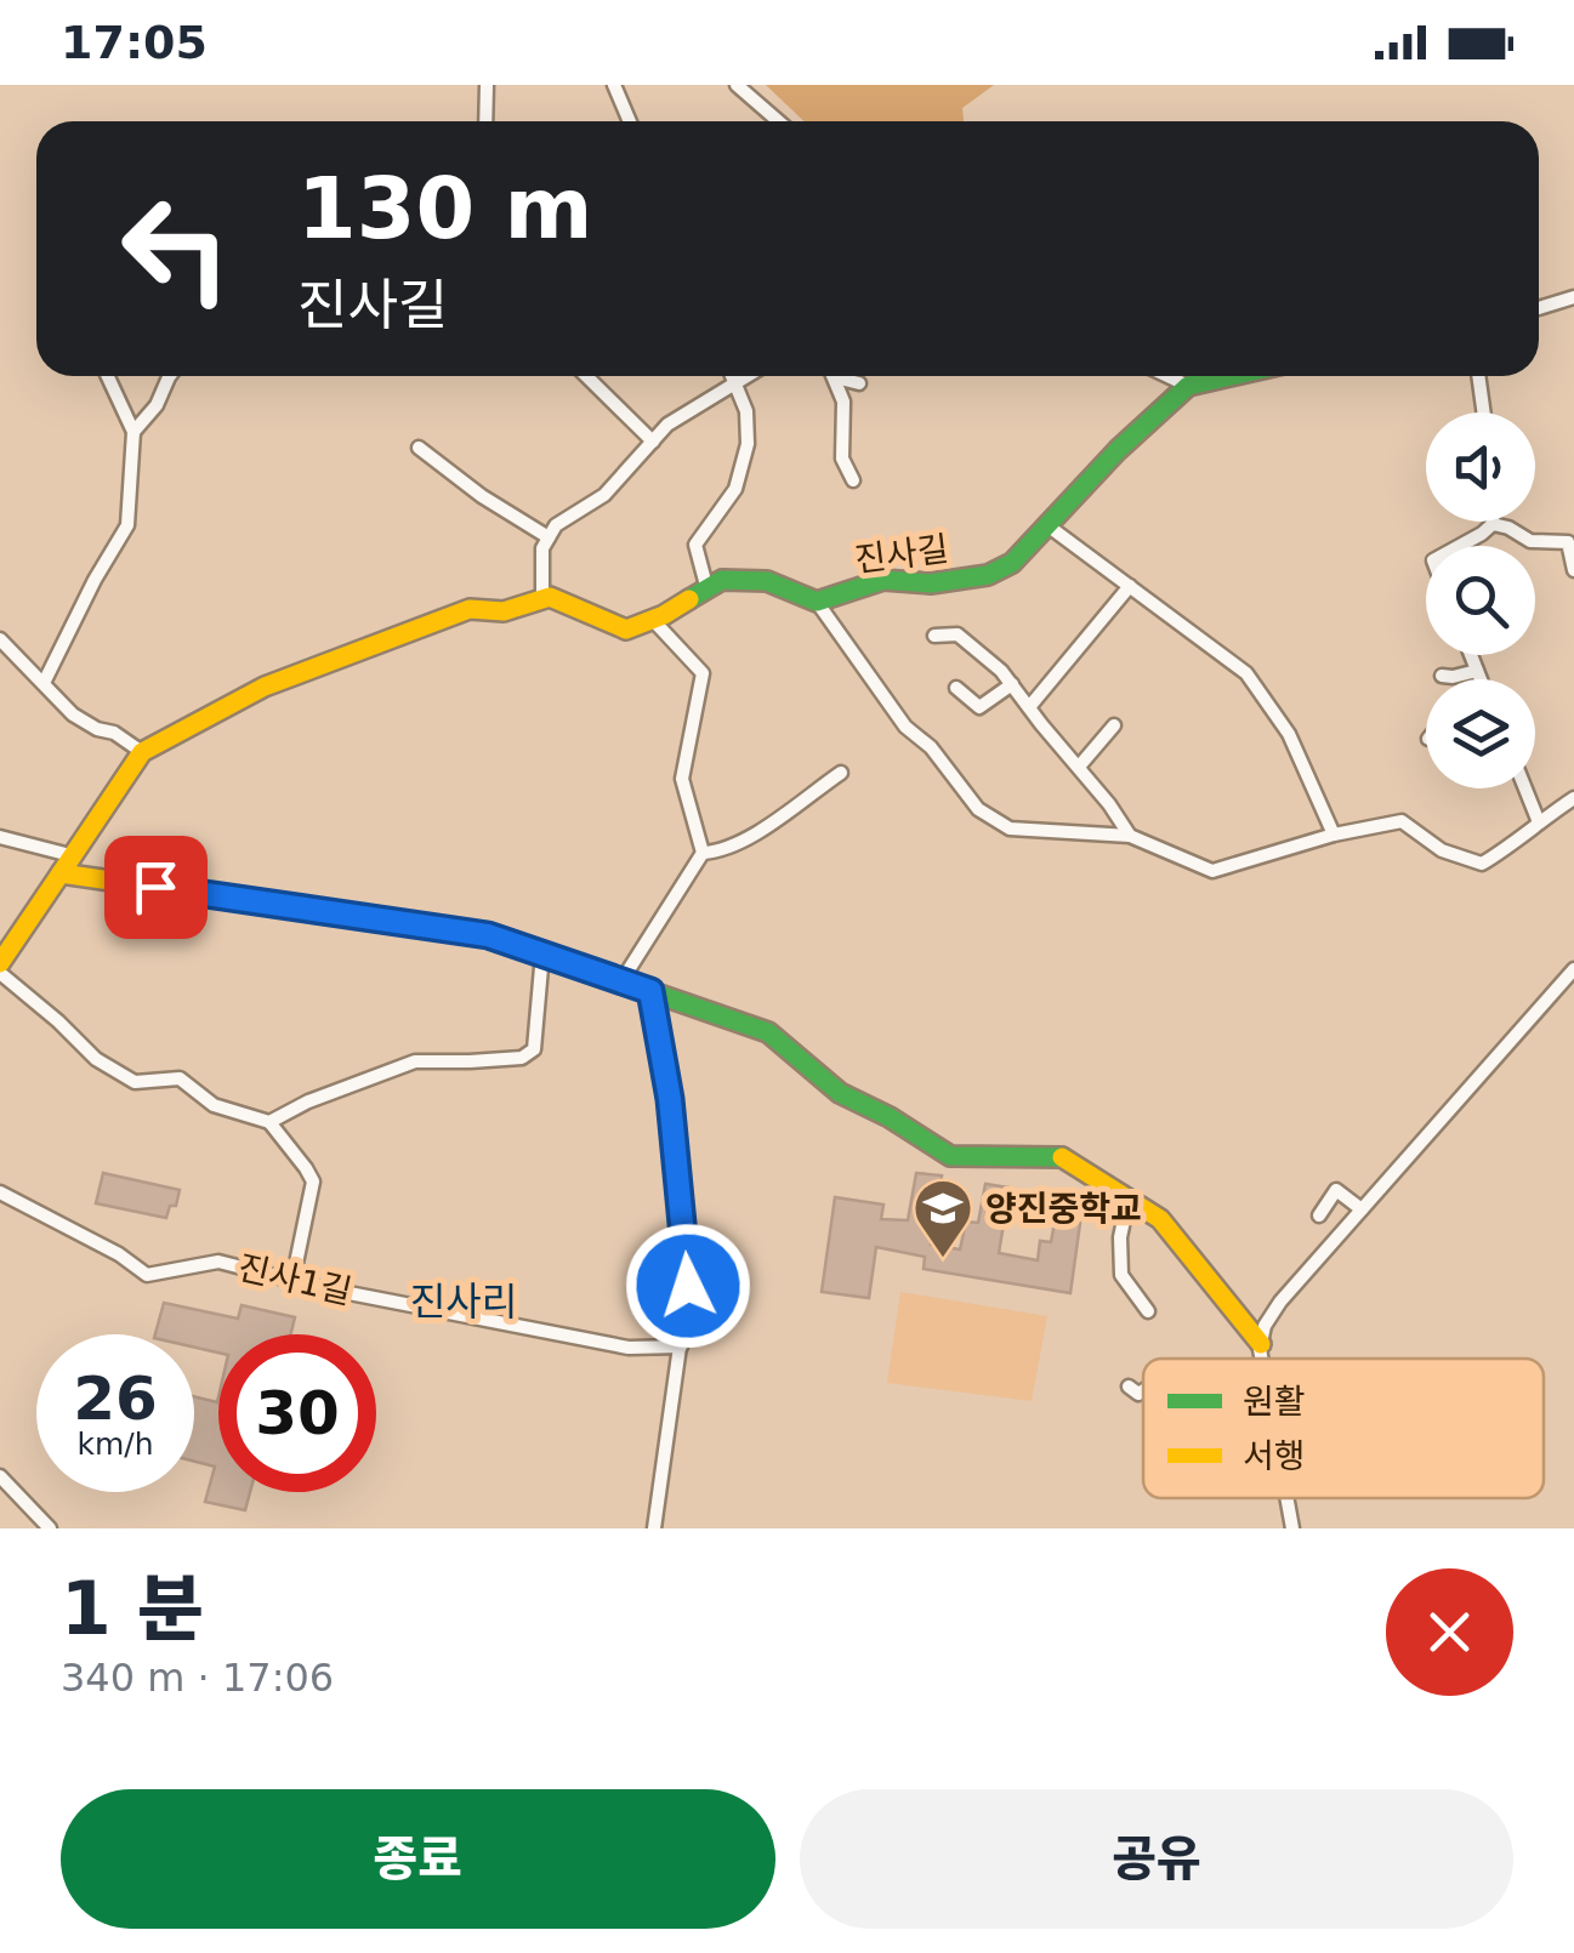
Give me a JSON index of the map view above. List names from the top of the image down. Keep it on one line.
{"streets":{"street":["진사길","진사1길"]},"districts":["진사리"],"places":{"school or university":["양진중학교"]},"legend":["원활","서행"],"page":{"status":"17:05","turn":["130 m","진사길"],"speed":"26 km/h","limit":"30","heading":["1 분","340 m · 17:06"],"buttons":["종료","공유"]}}
